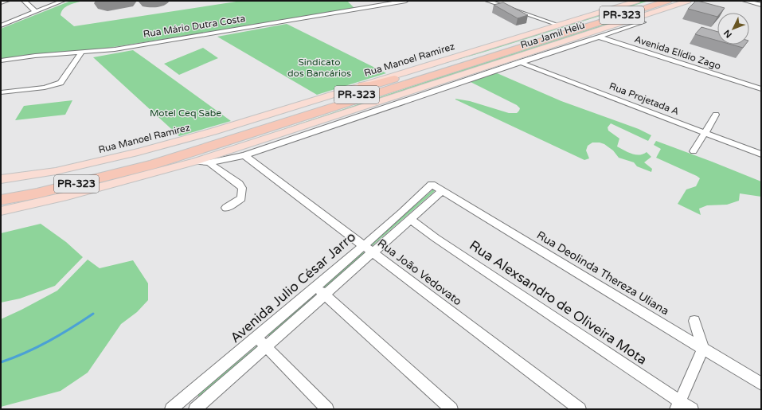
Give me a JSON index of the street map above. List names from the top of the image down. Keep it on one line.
{"streets":{"highway":["PR-323"],"main road":["Rua Jamil Helú","Rua Manoel Ramirez"],"street":["Rua Mário Dutra Costa","Avenida Elídio Zago","Rua Projetada A","Rua João Vedovato","Rua Deolinda Thereza Uliana","Avenida Julio César Jarro","Rua Alexsandro de Oliveira Mota"]},"crossings":[["PR-323","Rua Jamil Helú"],["Rua Jamil Helú","Avenida Elídio Zago"],["Rua João Vedovato","Avenida Julio César Jarro"],["Rua Deolinda Thereza Uliana","Avenida Julio César Jarro"]],"parks":["Sindicato dos Bancários","Motel Ceq Sabe"],"north":"bottom left"}
